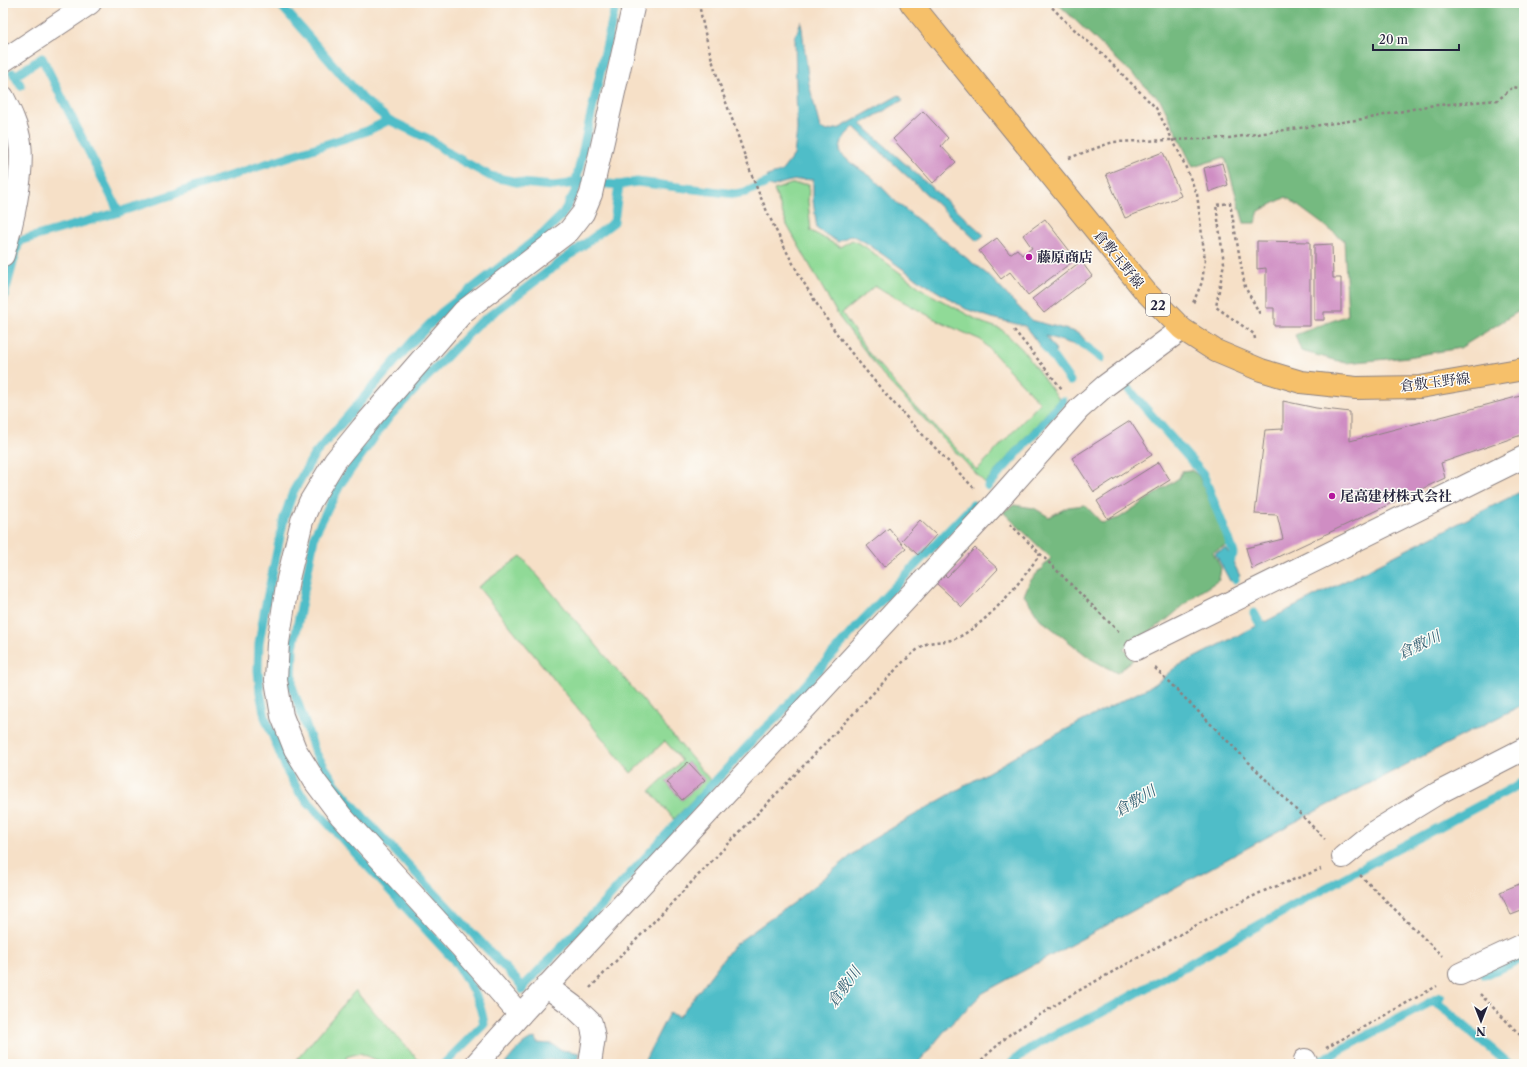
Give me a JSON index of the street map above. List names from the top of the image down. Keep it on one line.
{"streets":{"main road":["倉敷玉野線","22"]},"water":["倉敷川"],"places":["藤原商店","尾高建材株式会社"],"scale_bar":"20 m","north":"bottom"}
